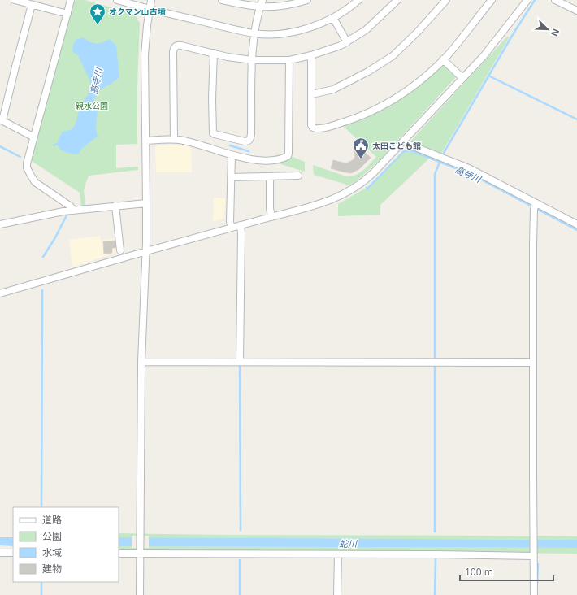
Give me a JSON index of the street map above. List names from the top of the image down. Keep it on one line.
{"water":["高寺川","蛇川"],"parks":["親水公園"],"places":{"place":["オクマン山古墳"],"public building":["太田こども館"]},"legend":["道路","公園","水域","建物"],"scale_bar":"100 m","north":"bottom right"}
